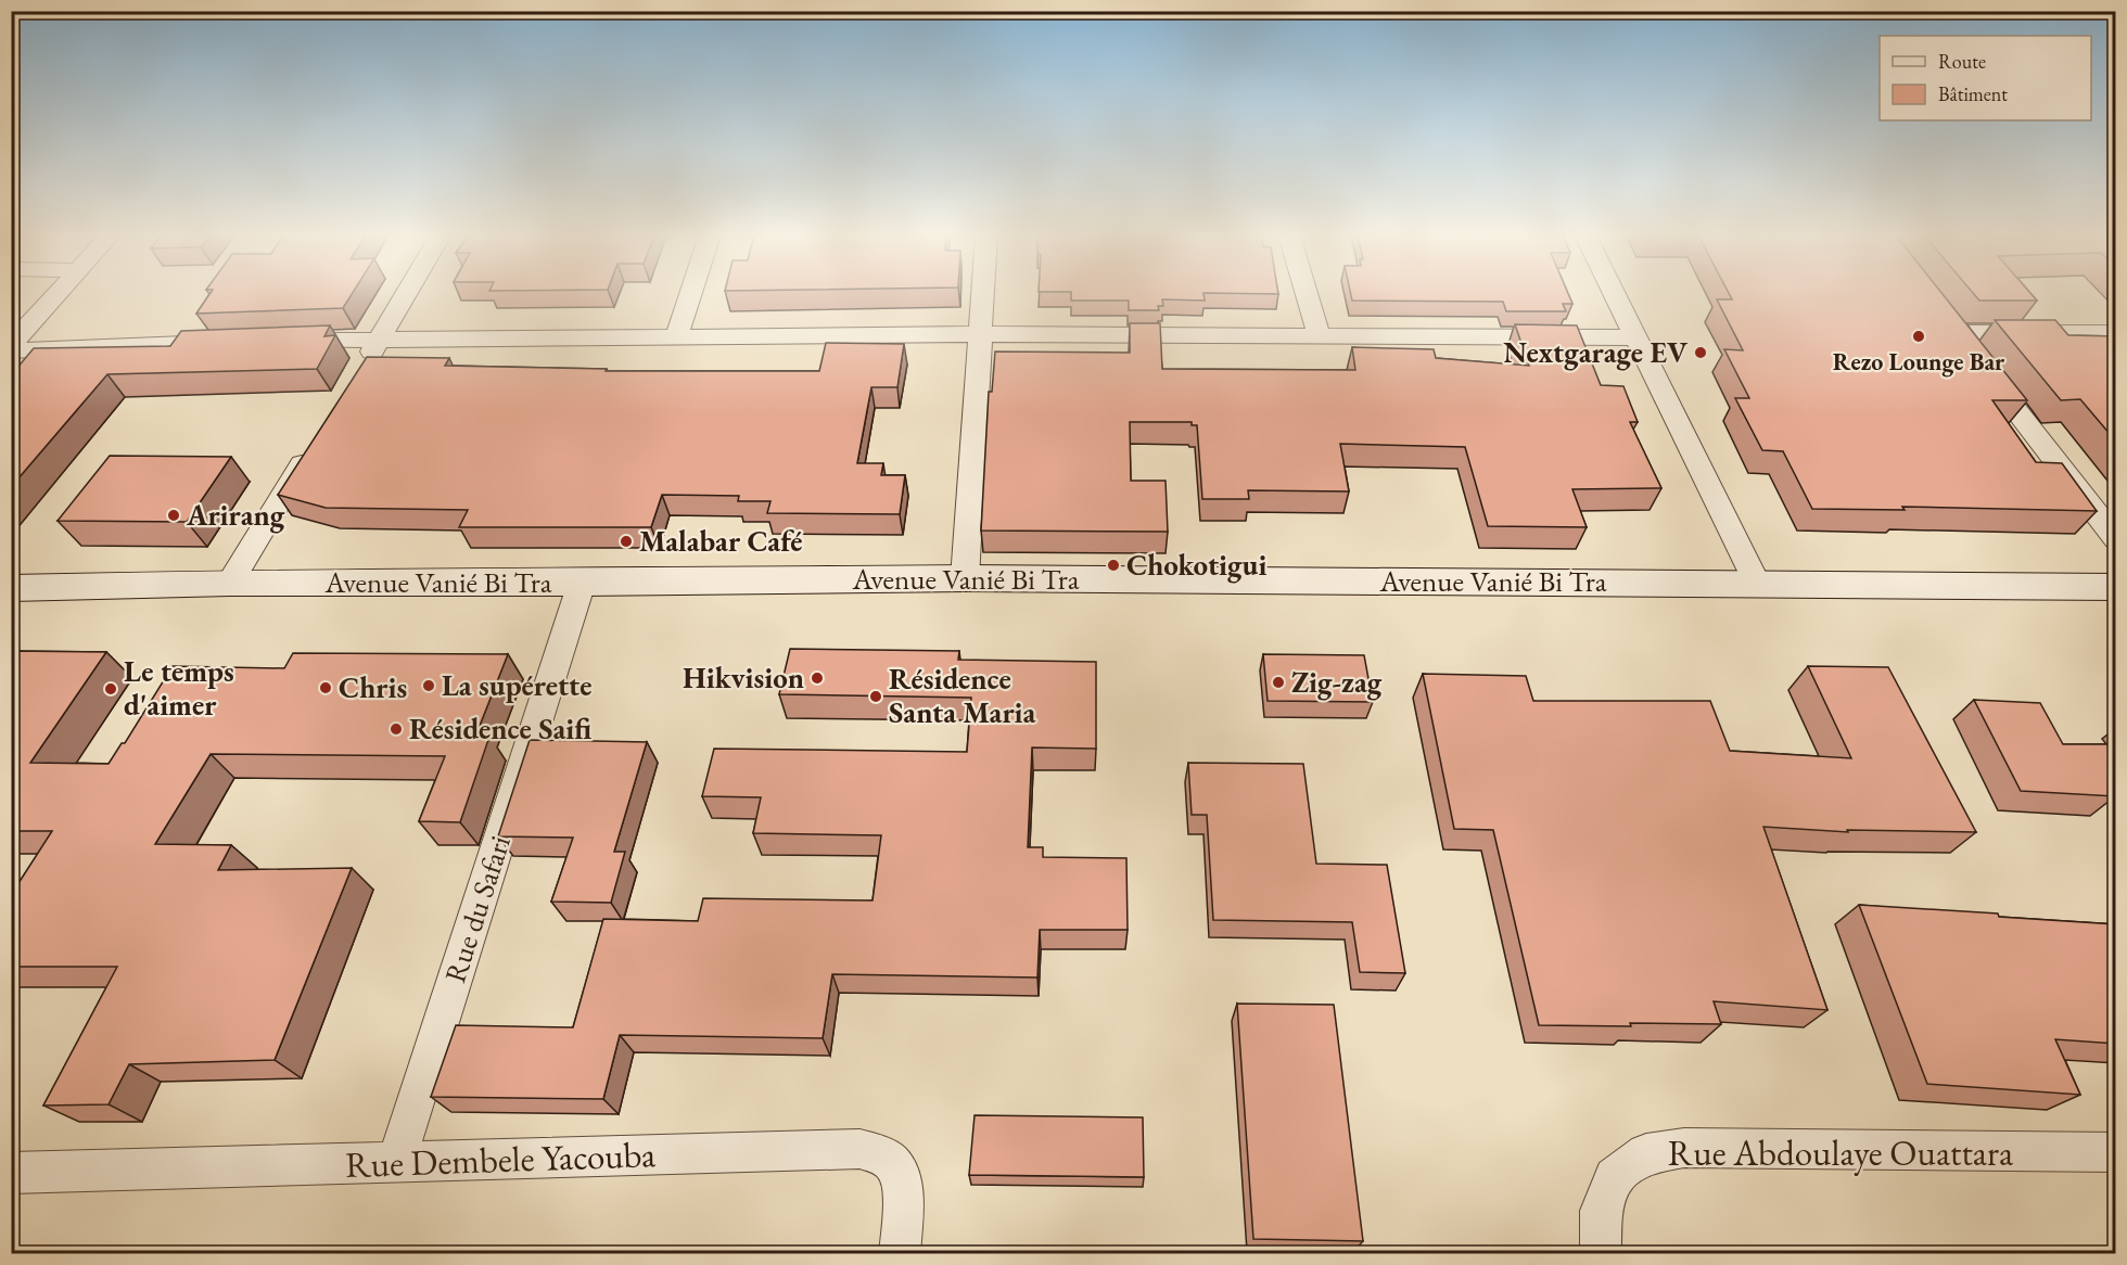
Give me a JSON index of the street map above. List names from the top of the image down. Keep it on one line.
{"streets":{"street":["Avenue Vanié Bi Tra","Rue du Safari","Rue Abdoulaye Ouattara","Rue Dembele Yacouba"]},"crossings":[["Avenue Vanié Bi Tra","Rue du Safari"],["Rue du Safari","Rue Dembele Yacouba"]],"places":["Rezo Lounge Bar","Nextgarage EV","Arirang","Malabar Café","Chokotigui","Hikvision","Zig-zag","La supérette","Chris","Le temps d'aimer","Résidence Santa Maria","Résidence Saifi"],"legend":["Route","Bâtiment"]}
